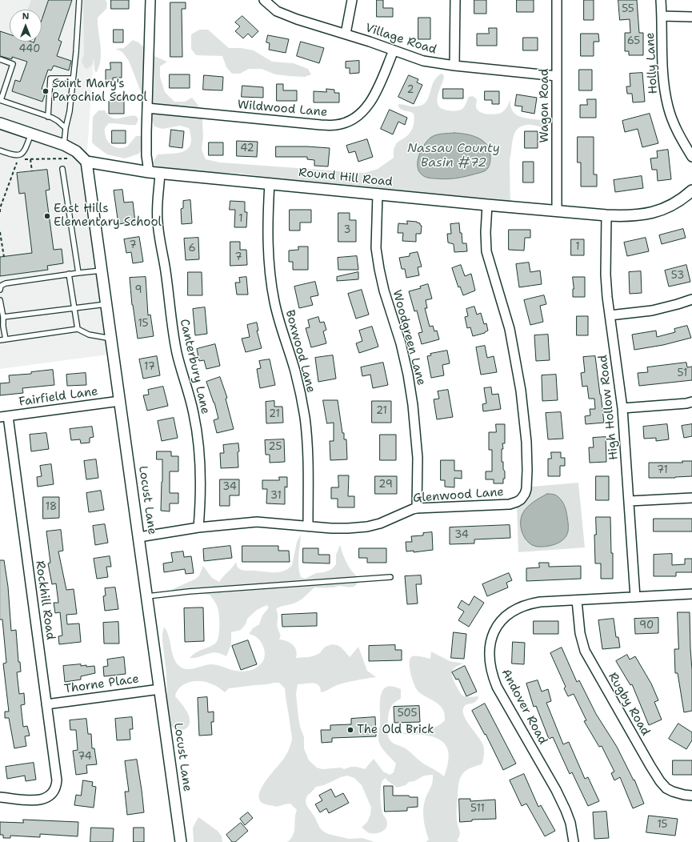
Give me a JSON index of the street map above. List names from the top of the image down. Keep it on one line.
{"streets":{"street":["Village Road","Holly Lane","Wagon Road","Wildwood Lane","Round Hill Road","Woodgreen Lane","Boxwood Lane","Canterbury Lane","Fairfield Lane","High Hollow Road","Glenwood Lane","Locust Lane","Rockhill Road","Thorne Place","Rugby Road","Andover Road"]},"crossings":[["Village Road","Wagon Road"],["Village Road","Wildwood Lane"],["Wagon Road","Round Hill Road"],["Round Hill Road","Woodgreen Lane"],["Round Hill Road","Boxwood Lane"],["Round Hill Road","Canterbury Lane"],["Round Hill Road","High Hollow Road"],["Round Hill Road","Glenwood Lane"],["Round Hill Road","Locust Lane"],["Woodgreen Lane","Glenwood Lane"],["Boxwood Lane","Glenwood Lane"],["Canterbury Lane","Glenwood Lane"],["Fairfield Lane","Locust Lane"],["Fairfield Lane","Rockhill Road"],["High Hollow Road","Andover Road"],["Glenwood Lane","Locust Lane"],["Locust Lane","Thorne Place"],["Rockhill Road","Thorne Place"],["Rugby Road","Andover Road"]],"water":["Nassau County Basin #72"],"places":["Saint Mary's Parochial School","East Hills Elementary School","The Old Brick"],"house_numbers":["55","65","440","2","42","1","3","7","1","6","7","53","9","15","17","51","21","21","25","71","29","34","31","18","34","90","505","74","511","15"],"north":"top"}
